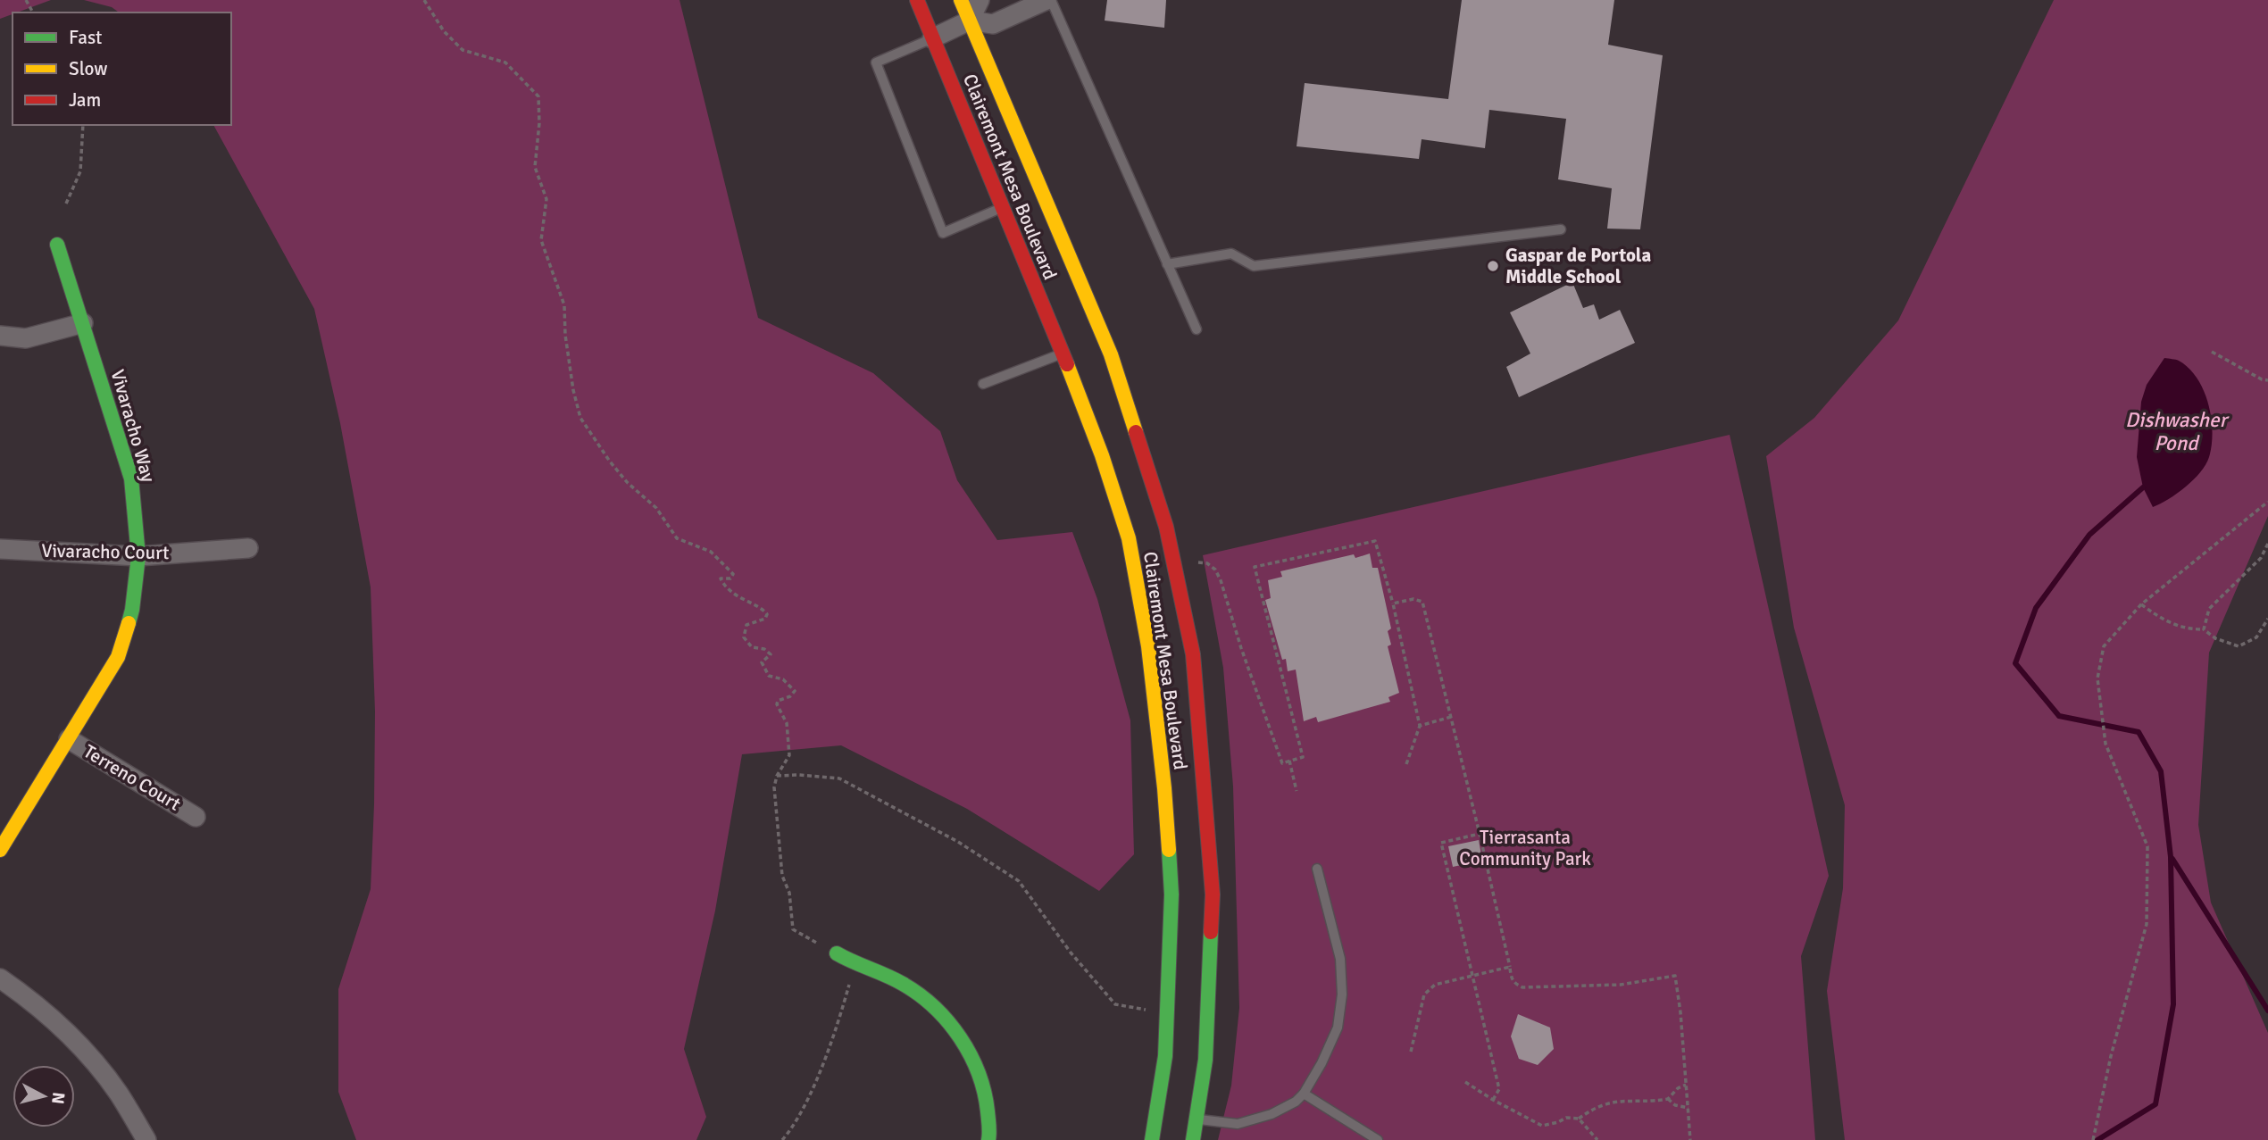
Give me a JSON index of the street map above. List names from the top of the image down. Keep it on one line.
{"streets":{"main road":["Clairemont Mesa Boulevard","Vivaracho Way"],"street":["Vivaracho Court","Terreno Court"]},"crossings":[["Vivaracho Way","Vivaracho Court"],["Vivaracho Way","Terreno Court"]],"water":["Dishwasher Pond"],"parks":["Tierrasanta Community Park"],"places":["Gaspar de Portola Middle School"],"legend":["Fast","Slow","Jam"],"north":"right"}
